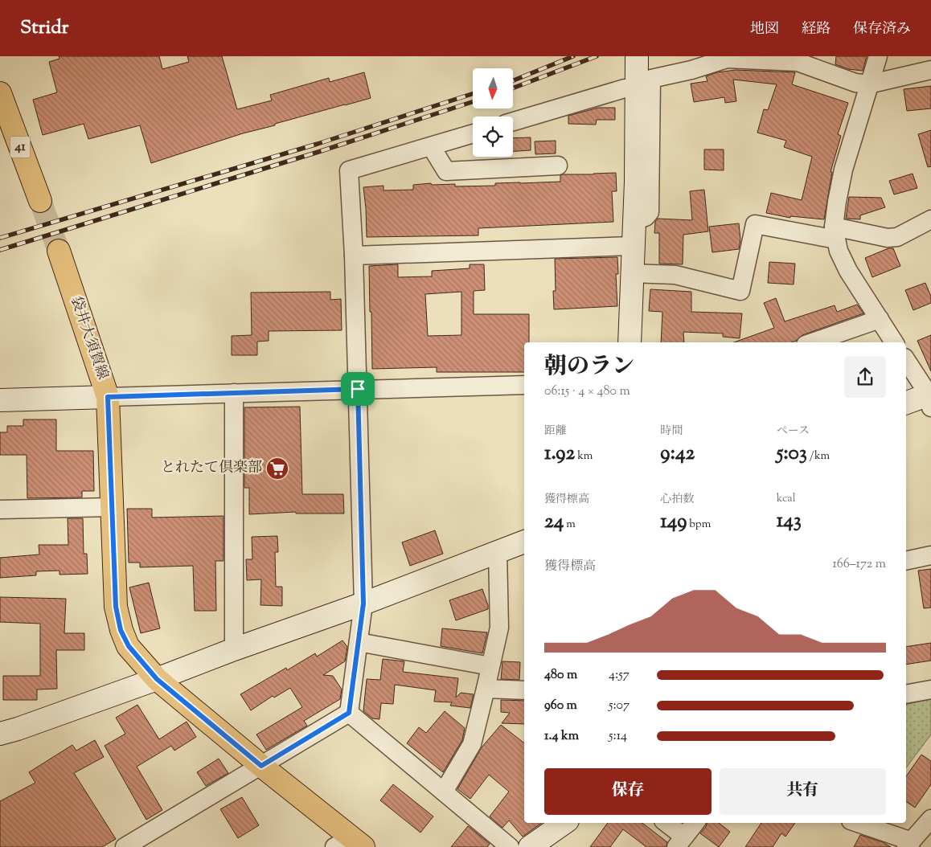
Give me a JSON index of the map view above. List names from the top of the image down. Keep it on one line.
{"streets":{"main road":["41","袋井大須賀線"]},"places":{"supermarket":["とれたて倶楽部"]},"north":"bottom","page":{"header":"Stridr","nav":["地図","経路","保存済み"],"heading":["朝のラン","06:15 · 4 × 480 m"],"stats":[["距離","1.92 km"],["時間","9:42"],["ペース","5:03 /km"],["獲得標高","24 m"],["心拍数","149 bpm"],["kcal","143"]],"chart":["獲得標高","166–172 m"],"list":[{"name":"480 m","note":"4:57"},{"name":"960 m","note":"5:07"},{"name":"1.4 km","note":"5:14"}],"buttons":["保存","共有"]}}
